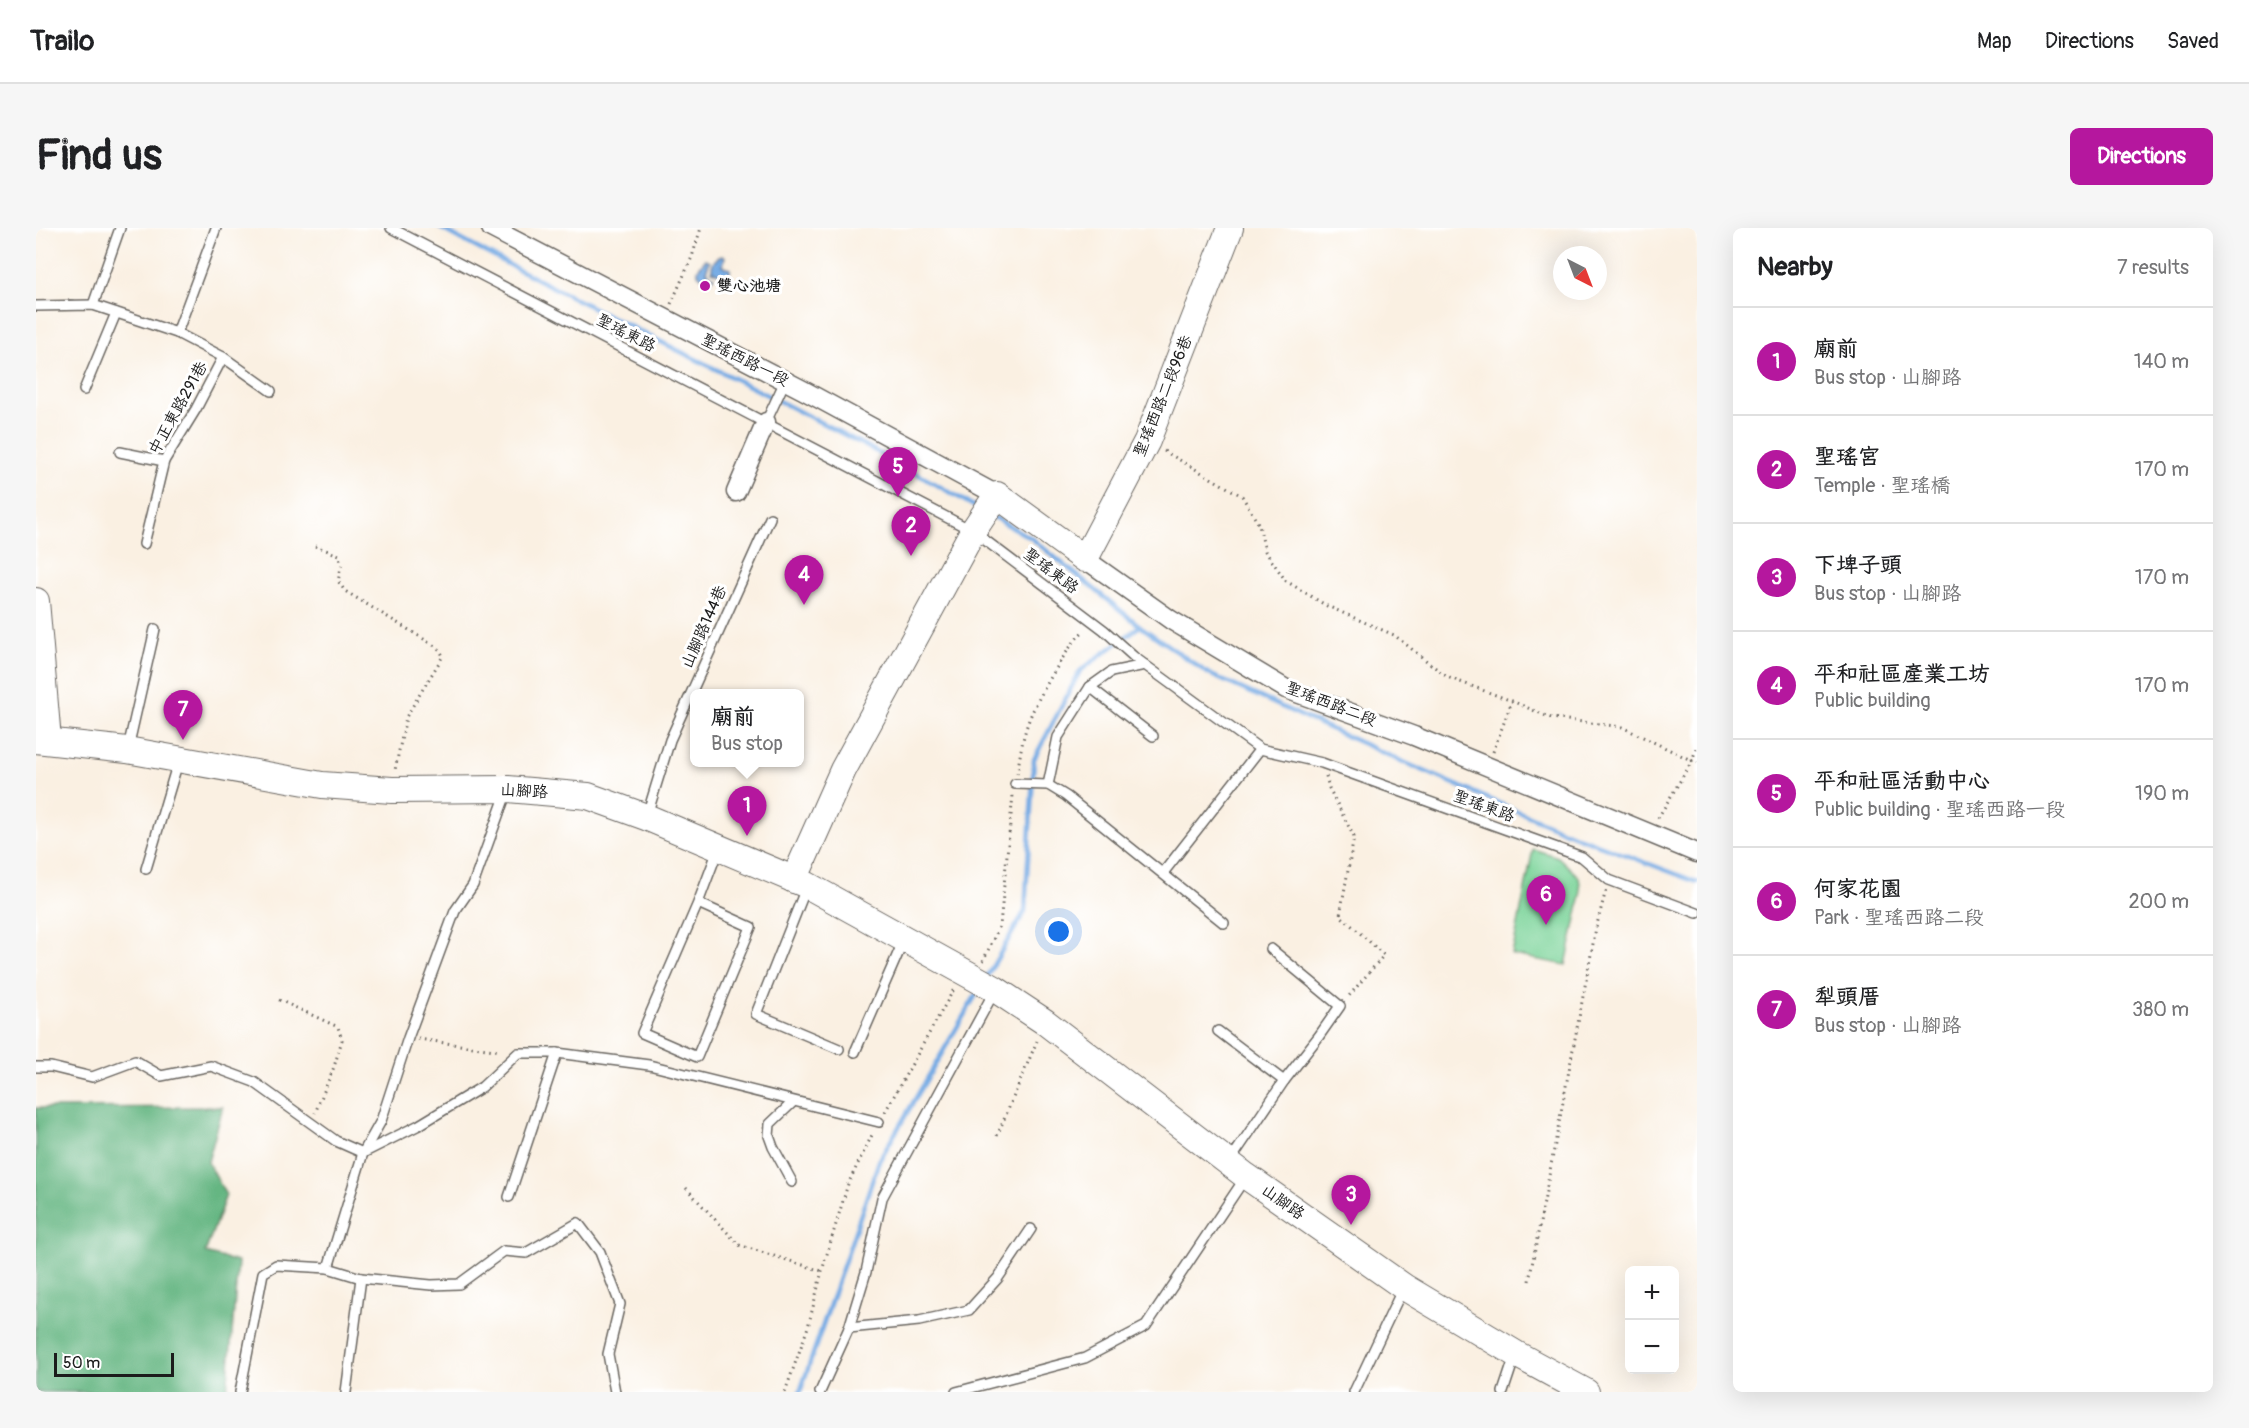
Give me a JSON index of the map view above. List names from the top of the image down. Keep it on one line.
{"streets":{"main road":["聖瑤西路二段96巷","聖瑤西路二段","山腳路"],"street":["聖瑤西路一段"],"lane":["聖瑤東路","中正東路291巷","山腳路144巷"]},"crossings":[["聖瑤西路一段","聖瑤西路二段"],["聖瑤西路二段96巷","聖瑤西路二段"],["山腳路144巷","山腳路"]],"places":["雙心池塘"],"scale_bar":"50 m","north":"bottom right","page":{"header":"Trailo","nav":["Map","Directions","Saved"],"buttons":"Directions","title":"Find us","heading":["Nearby","7 results"],"list":[{"mark":"1","name":"廟前","note":"Bus stop · 山腳路","value":"140 m"},{"mark":"2","name":"聖瑤宮","note":"Temple · 聖瑤橋","value":"170 m"},{"mark":"3","name":"下埤子頭","note":"Bus stop · 山腳路","value":"170 m"},{"mark":"4","name":"平和社區產業工坊","note":"Public building","value":"170 m"},{"mark":"5","name":"平和社區活動中心","note":"Public building · 聖瑤西路一段","value":"190 m"},{"mark":"6","name":"何家花園","note":"Park · 聖瑤西路二段","value":"200 m"},{"mark":"7","name":"犁頭厝","note":"Bus stop · 山腳路","value":"380 m"}],"pins":["5","2","4","7","1","6","3"],"popup":["廟前","Bus stop"],"map_buttons":["+","−"],"scale":"50 m"}}
